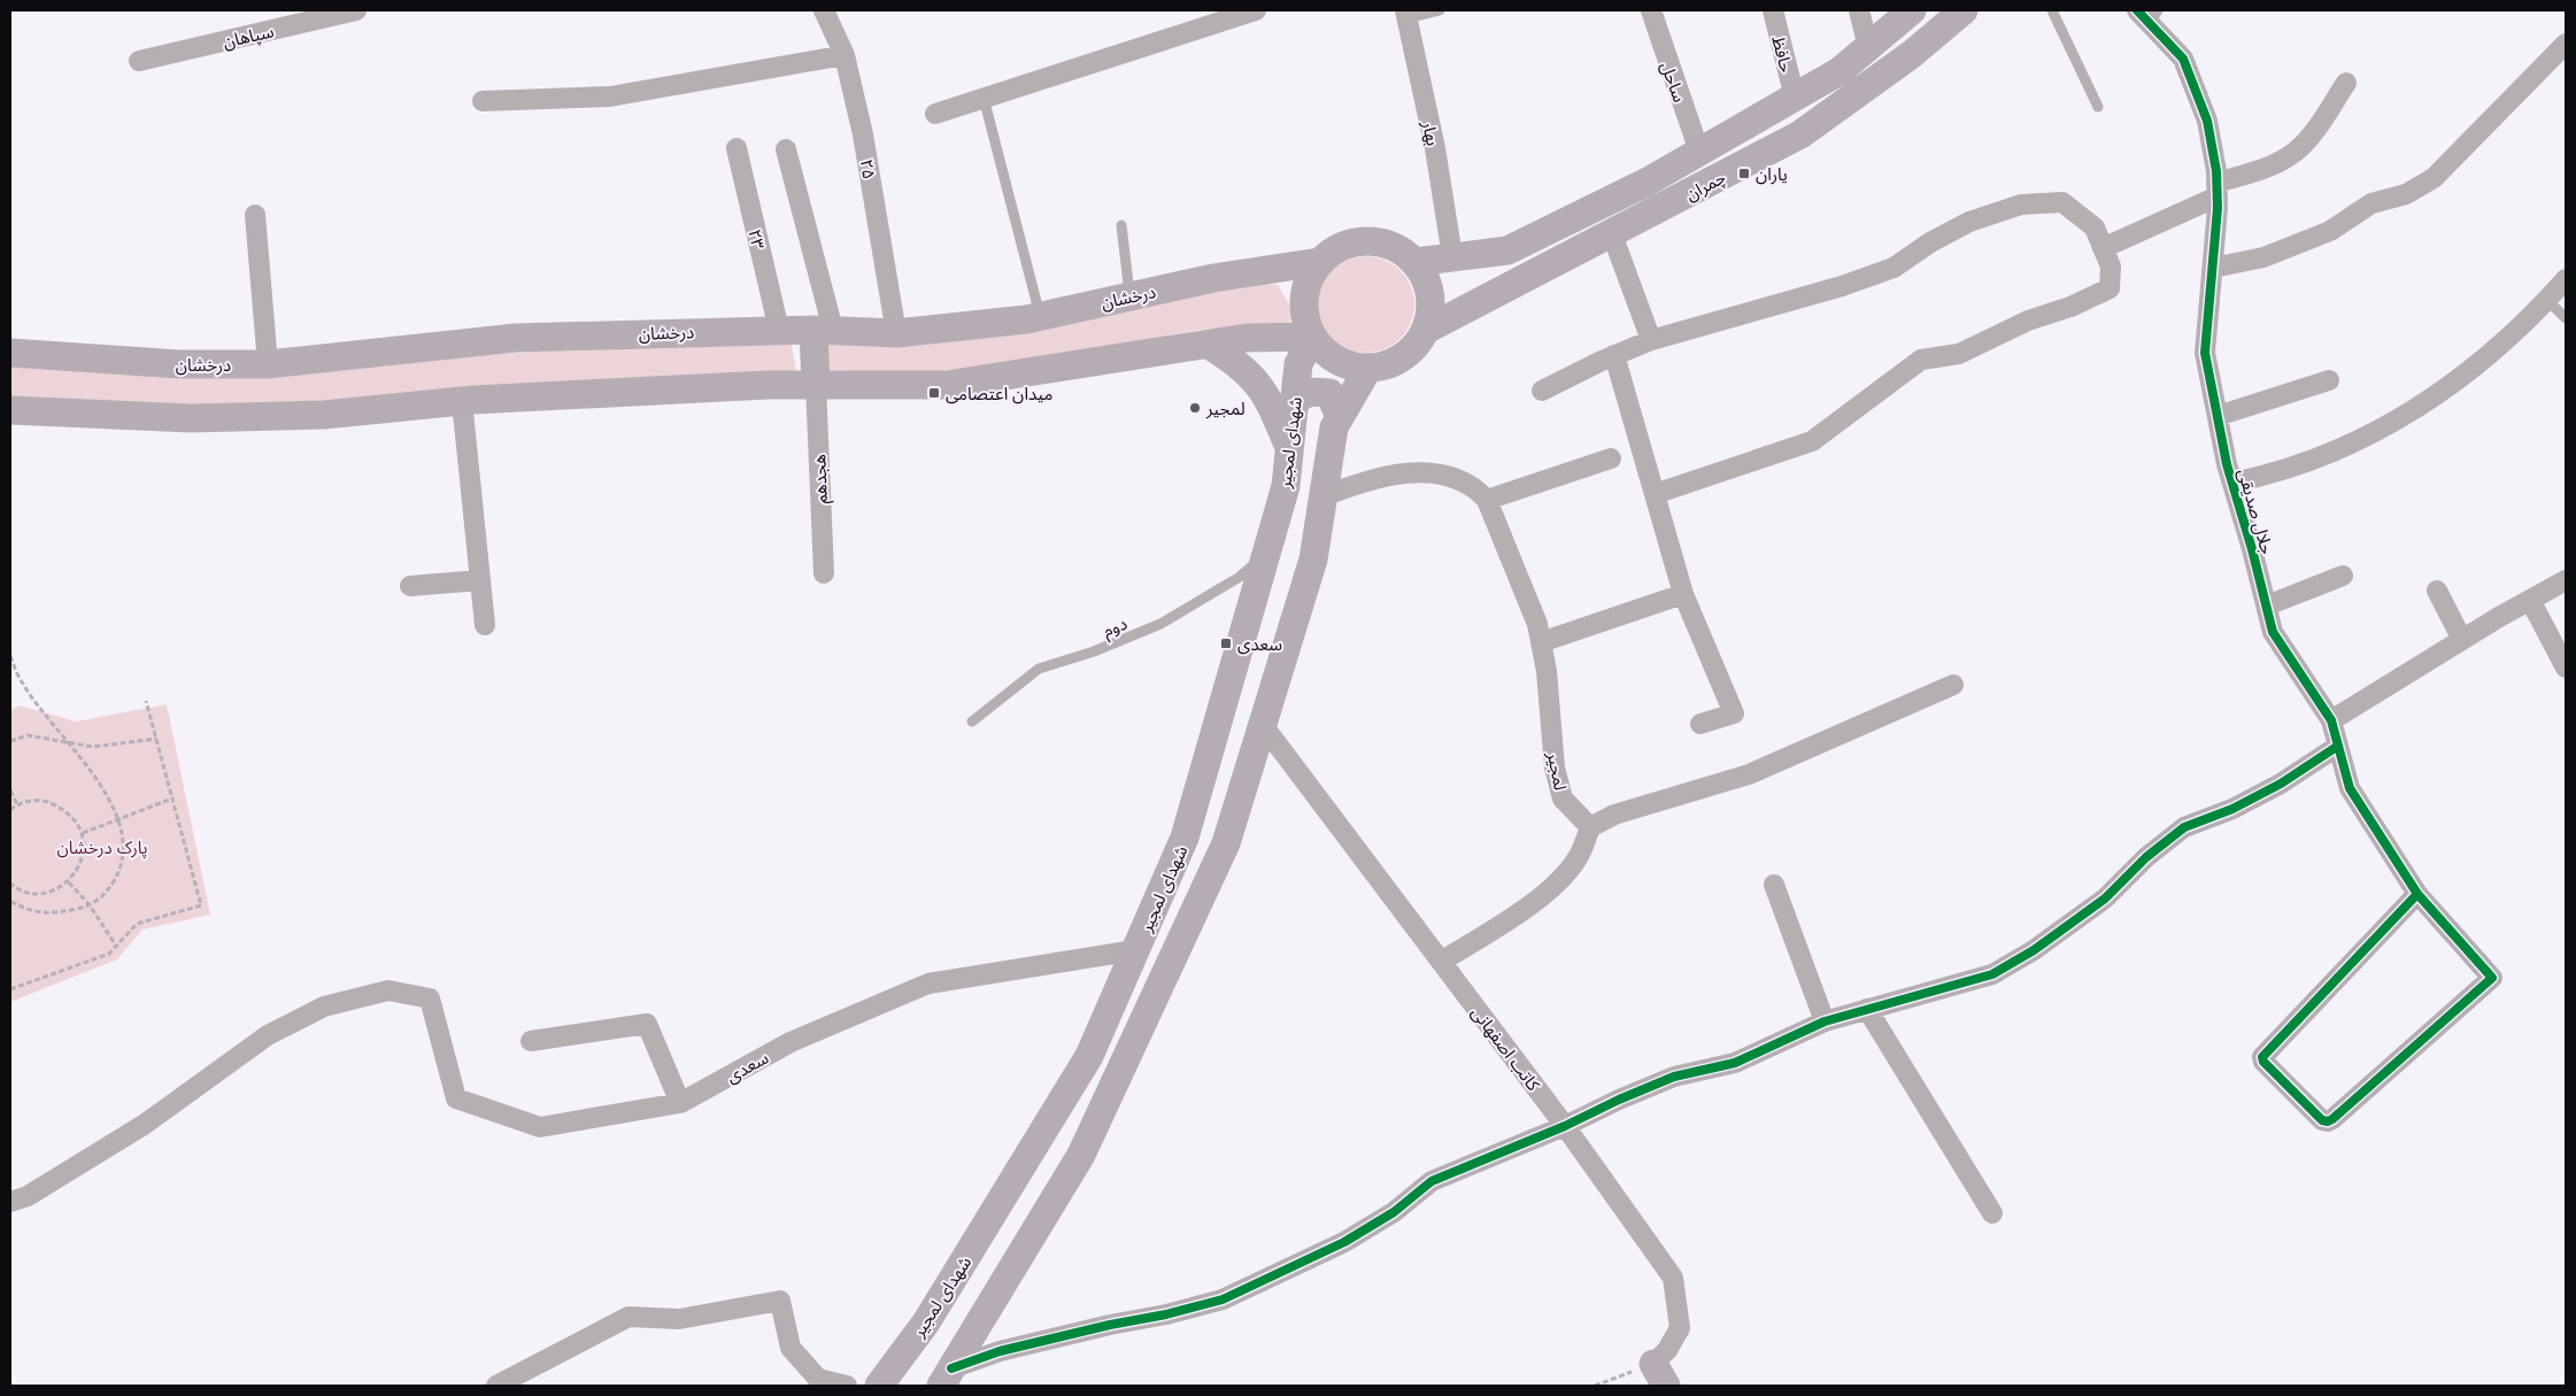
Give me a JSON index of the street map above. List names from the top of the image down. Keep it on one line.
{"streets":{"main road":["چمران","درخشان","شهدای لمجیر"],"street":["سپاهان","حافظ","ساحل","بهار","۲۵","۲۳","هجدهم","جلال صدیقی","لمجیر","کاتب اصفهانی","سعدی"],"lane":["دوم"]},"crossings":[["حافظ","چمران"],["ساحل","چمران"],["بهار","چمران"],["۲۵","درخشان"],["چمران","درخشان"],["چمران","شهدای لمجیر"],["۲۳","درخشان"],["درخشان","شهدای لمجیر"],["شهدای لمجیر","دوم"],["شهدای لمجیر","سعدی"]],"parks":["پارک درخشان"],"places":{"transit":["یاران","میدان اعتصامی","سعدی"],"other":["لمجیر"]}}
